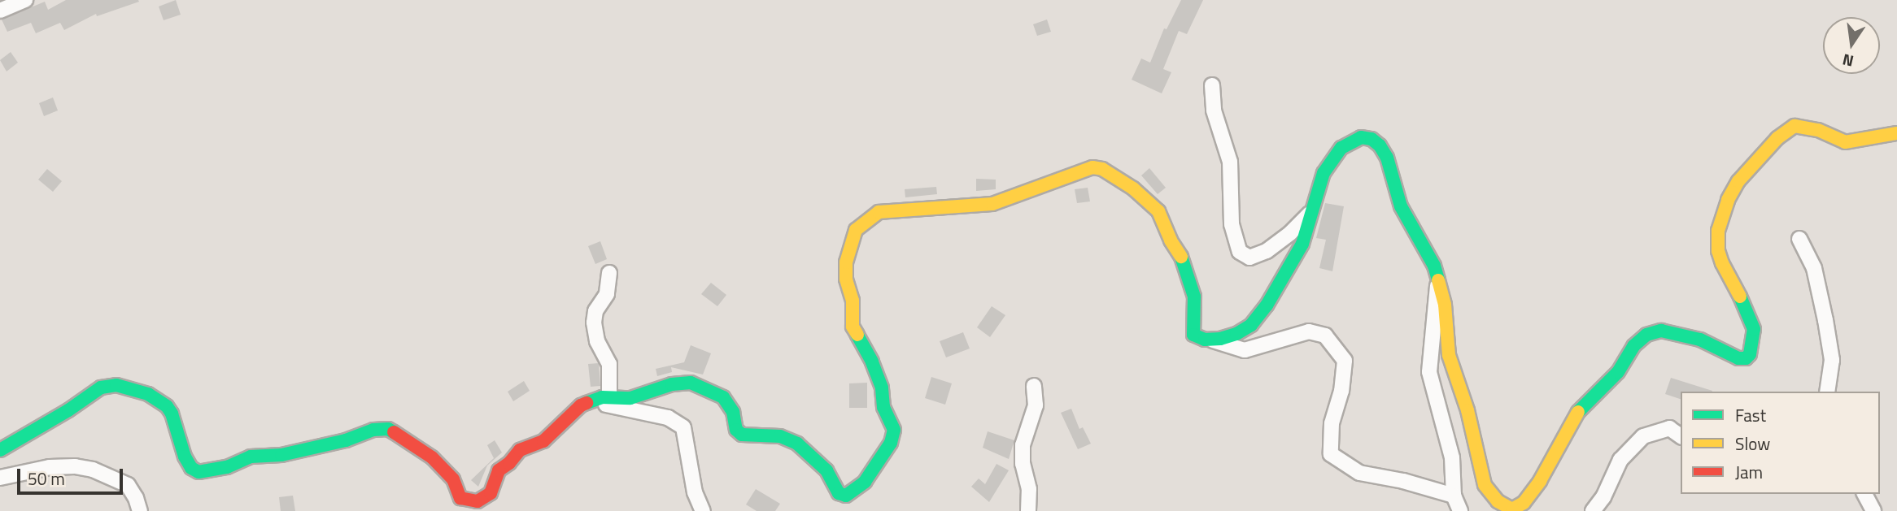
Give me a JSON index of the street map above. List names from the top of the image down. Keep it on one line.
{"legend":["Fast","Slow","Jam"],"scale_bar":"50 m","north":"bottom"}
